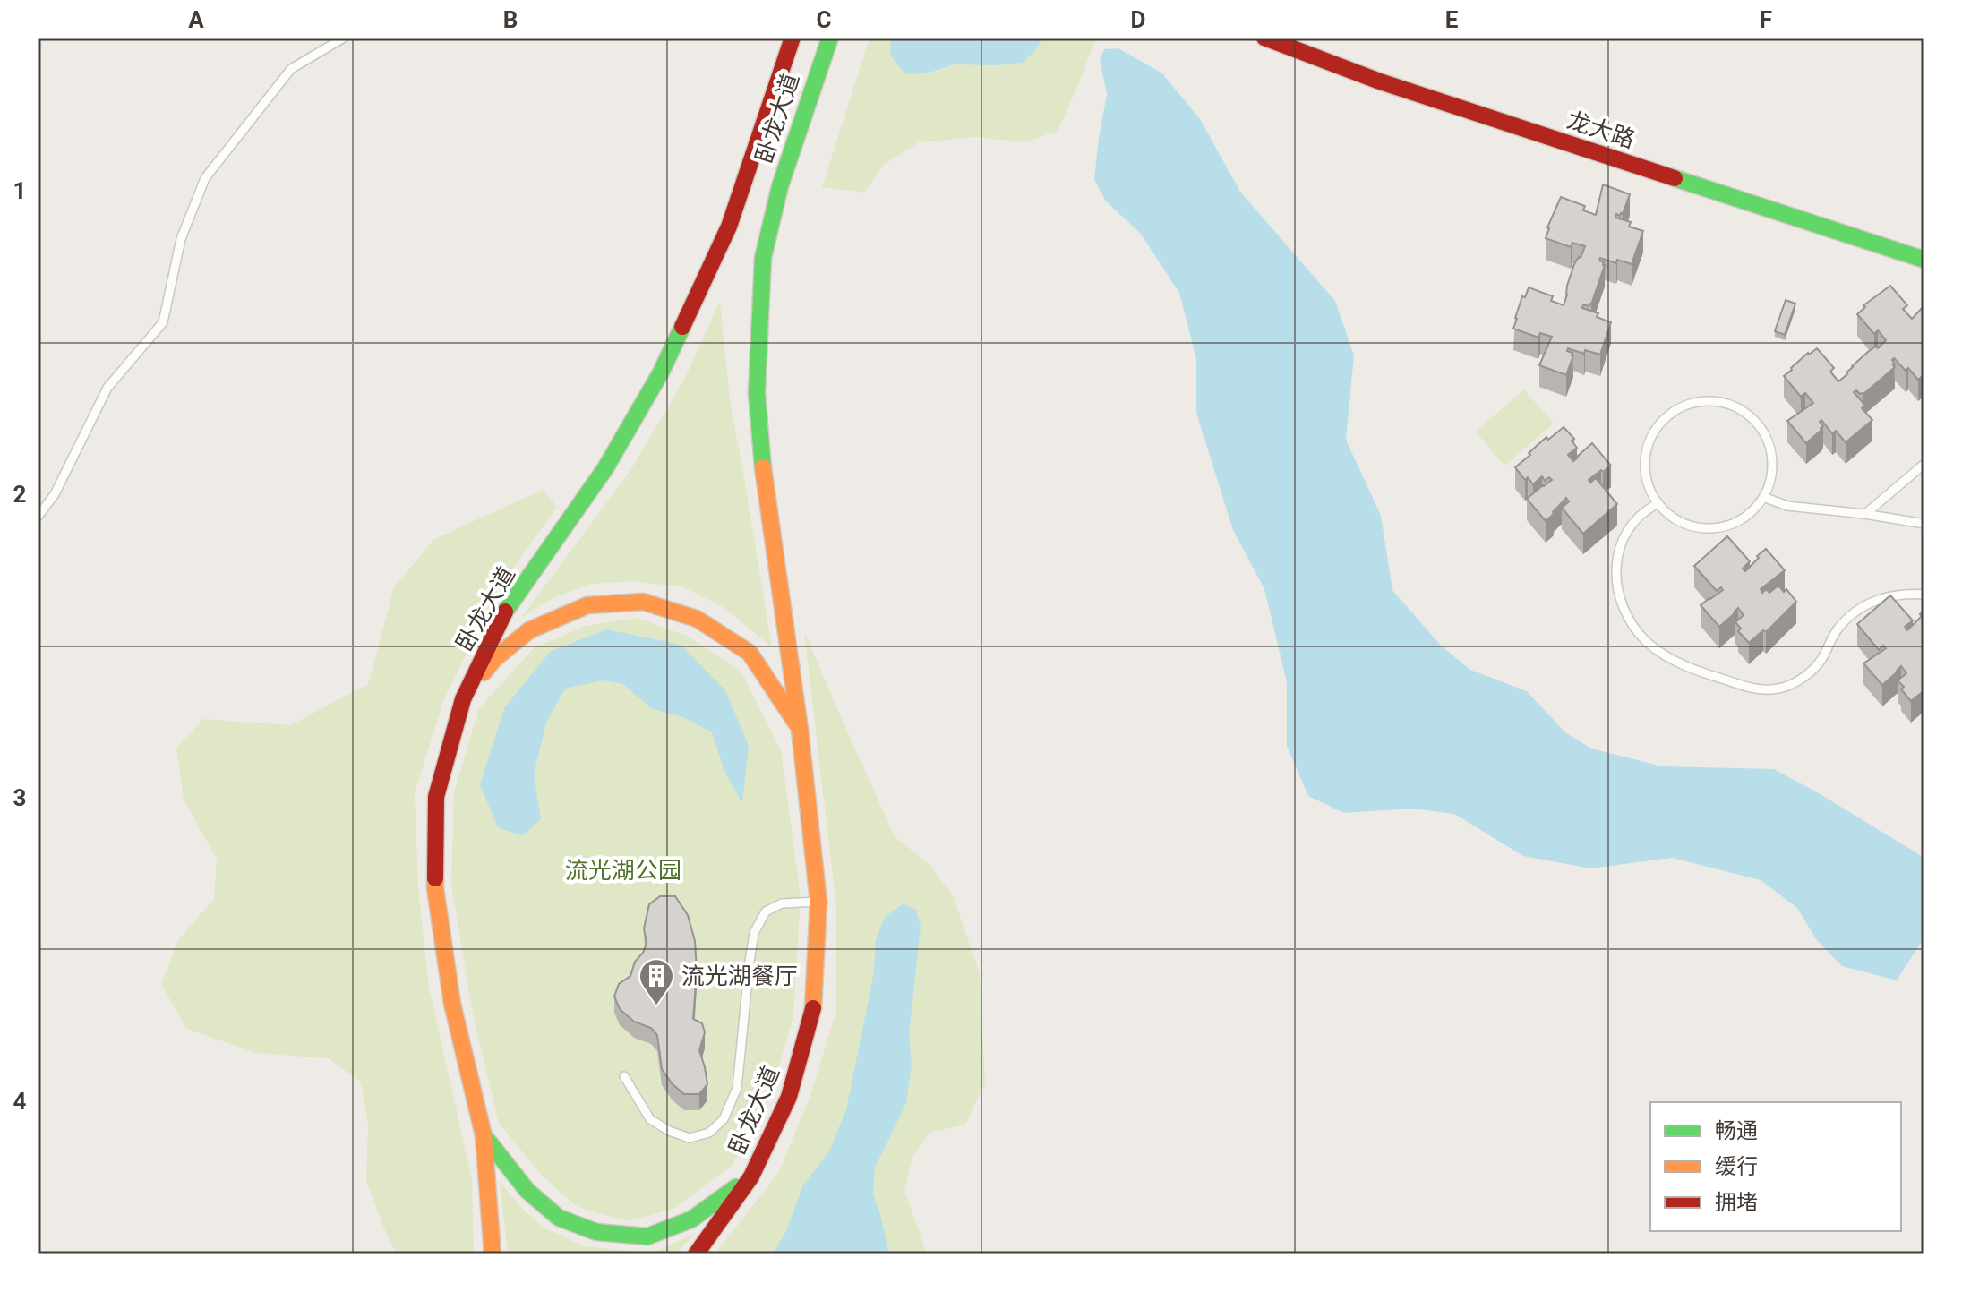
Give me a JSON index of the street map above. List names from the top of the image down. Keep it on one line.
{"streets":{"main road":["卧龙大道","龙大路"]},"parks":["流光湖公园"],"places":{"building":["流光湖餐厅"]},"legend":["畅通","缓行","拥堵"],"grid":{"columns":["A","B","C","D","E","F"],"rows":["1","2","3","4"]}}
